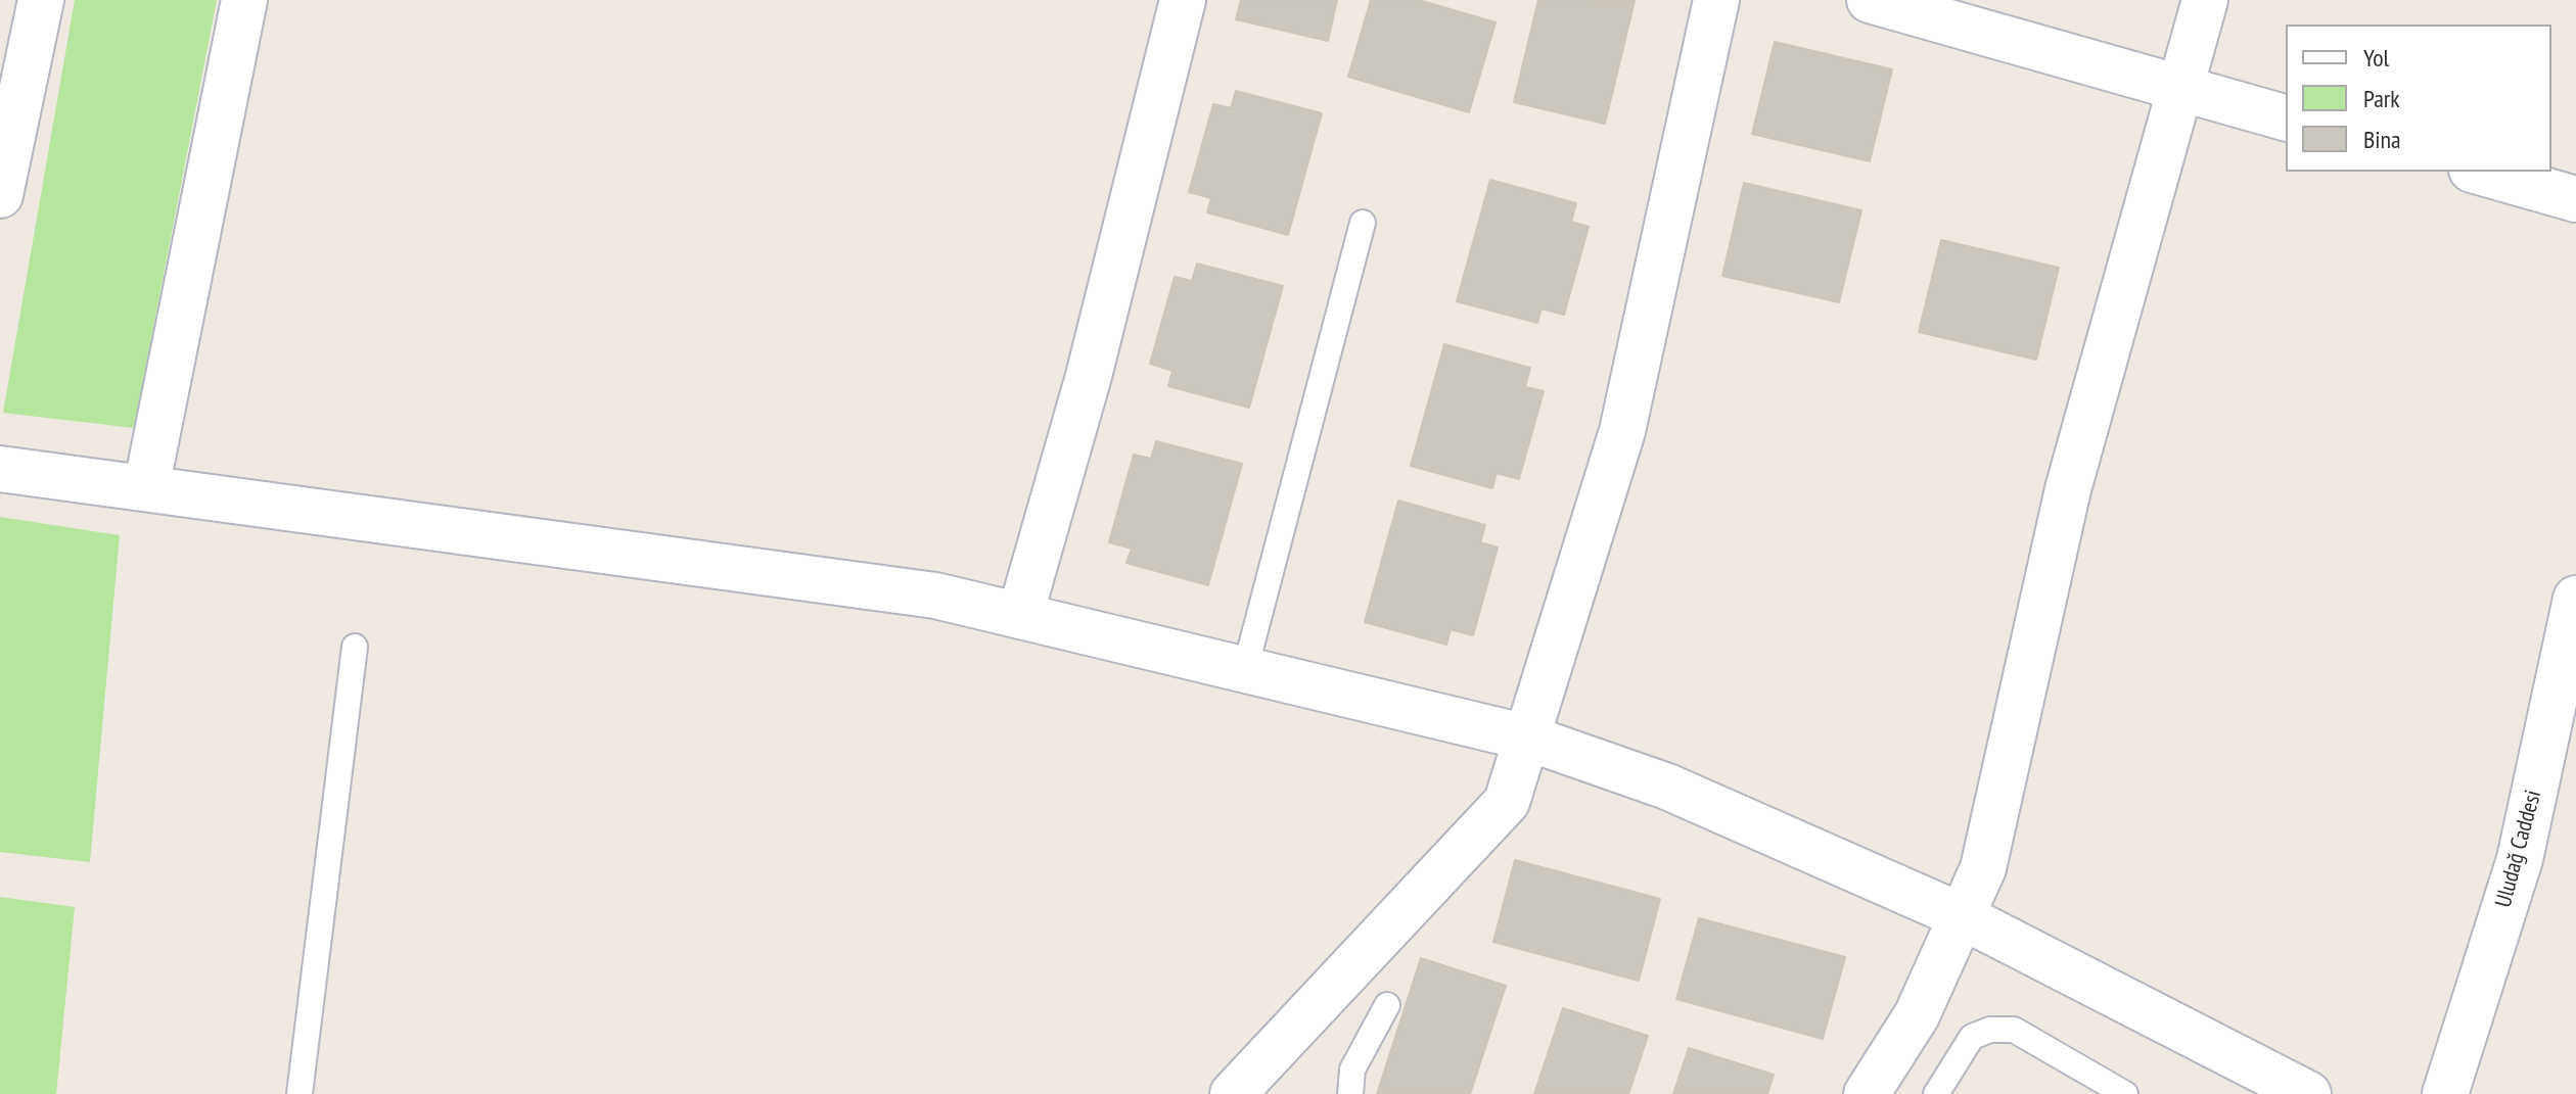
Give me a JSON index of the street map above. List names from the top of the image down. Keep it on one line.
{"streets":{"street":["Uludağ Caddesi"]},"legend":["Yol","Park","Bina"]}
